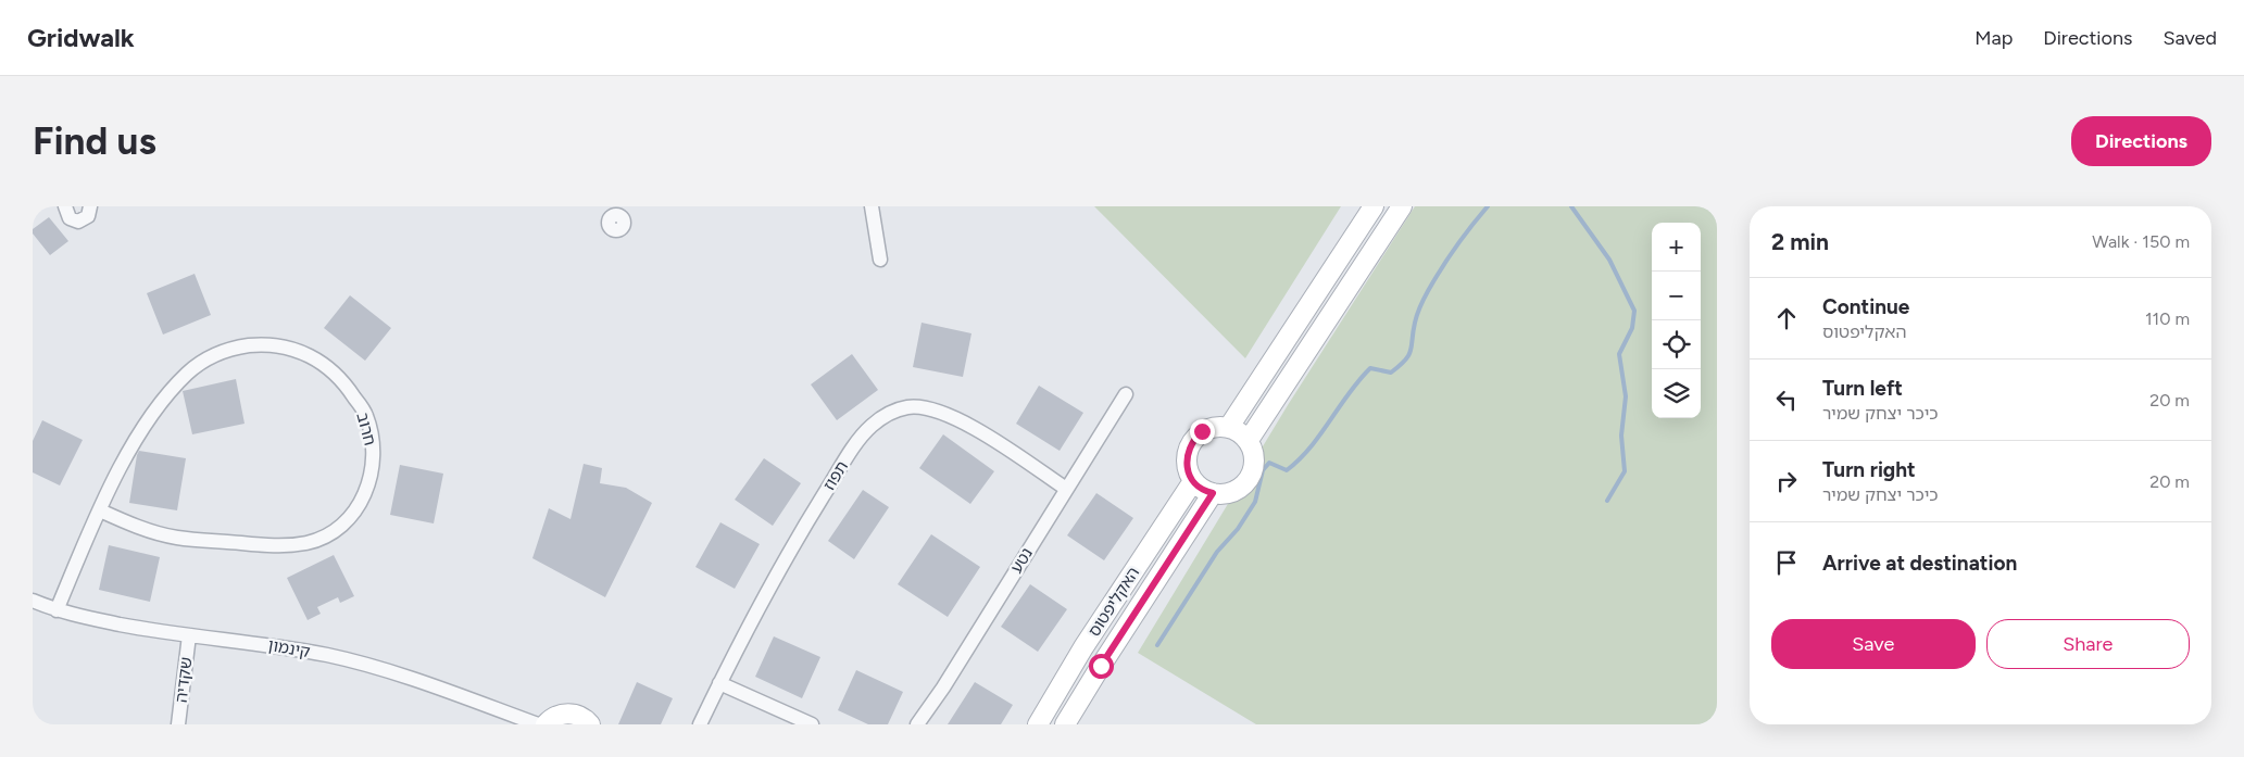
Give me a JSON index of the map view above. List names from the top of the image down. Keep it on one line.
{"streets":{"main road":["האקליפטוס"],"street":["חרוב","תפוז","נטע","קינמון","שקדיה"]},"crossings":[["חרוב","קינמון"],["תפוז","נטע"],["קינמון","שקדיה"]],"page":{"header":"Gridwalk","nav":["Map","Directions","Saved"],"buttons":["Directions",["Save","Share"]],"title":"Find us","heading":["2 min","Walk · 150 m"],"map_buttons":["+","−"],"list":[["Continue","האקליפטוס","110 m"],["Turn left","כיכר יצחק שמיר","20 m"],["Turn right","כיכר יצחק שמיר","20 m"],"Arrive at destination"]}}
